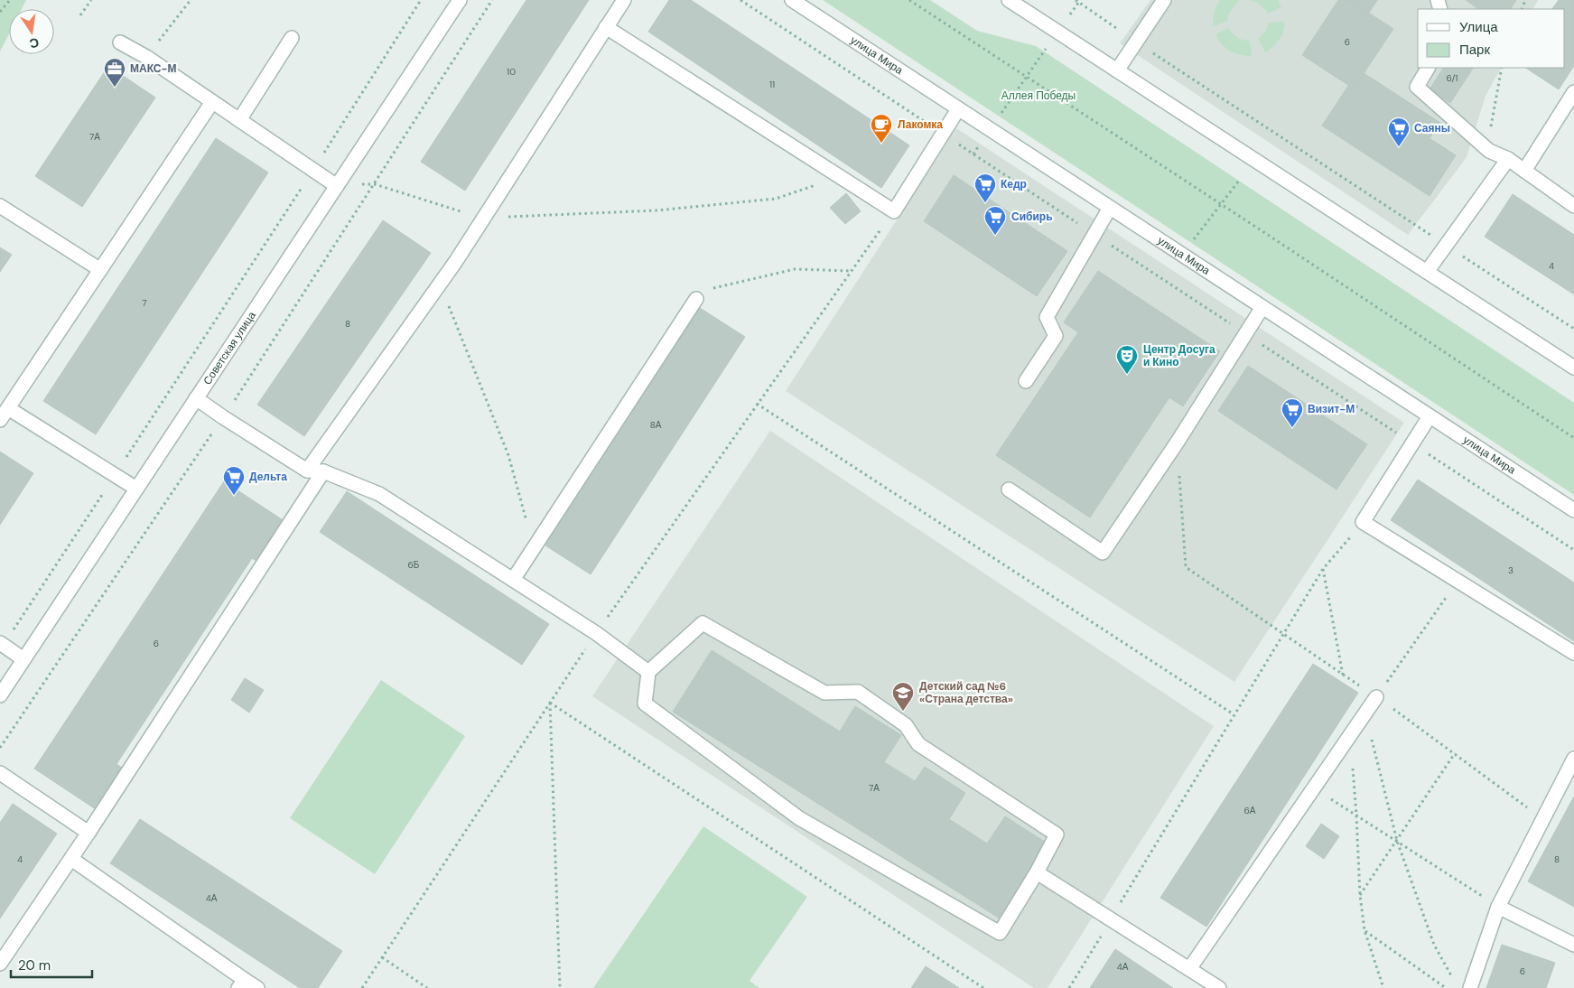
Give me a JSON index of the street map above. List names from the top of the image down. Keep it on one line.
{"streets":{"street":["улица Мира","Советская улица"]},"parks":["Аллея Победы"],"places":{"office":["МАКС-М"],"cafe":["Лакомка"],"supermarket":["Саяны","Кедр","Сибирь","Визит-М","Дельта"],"theatre":["Центр Досуга и Кино"],"school or university":["Детский сад №6 «Страна детства»"]},"house_numbers":["6","10","6/1","11","7А","4","7","8","8А","6Б","3","6","7А","6А","4","8","4А","4А","6"],"legend":["Улица","Парк"],"scale_bar":"20 m","north":"bottom"}
